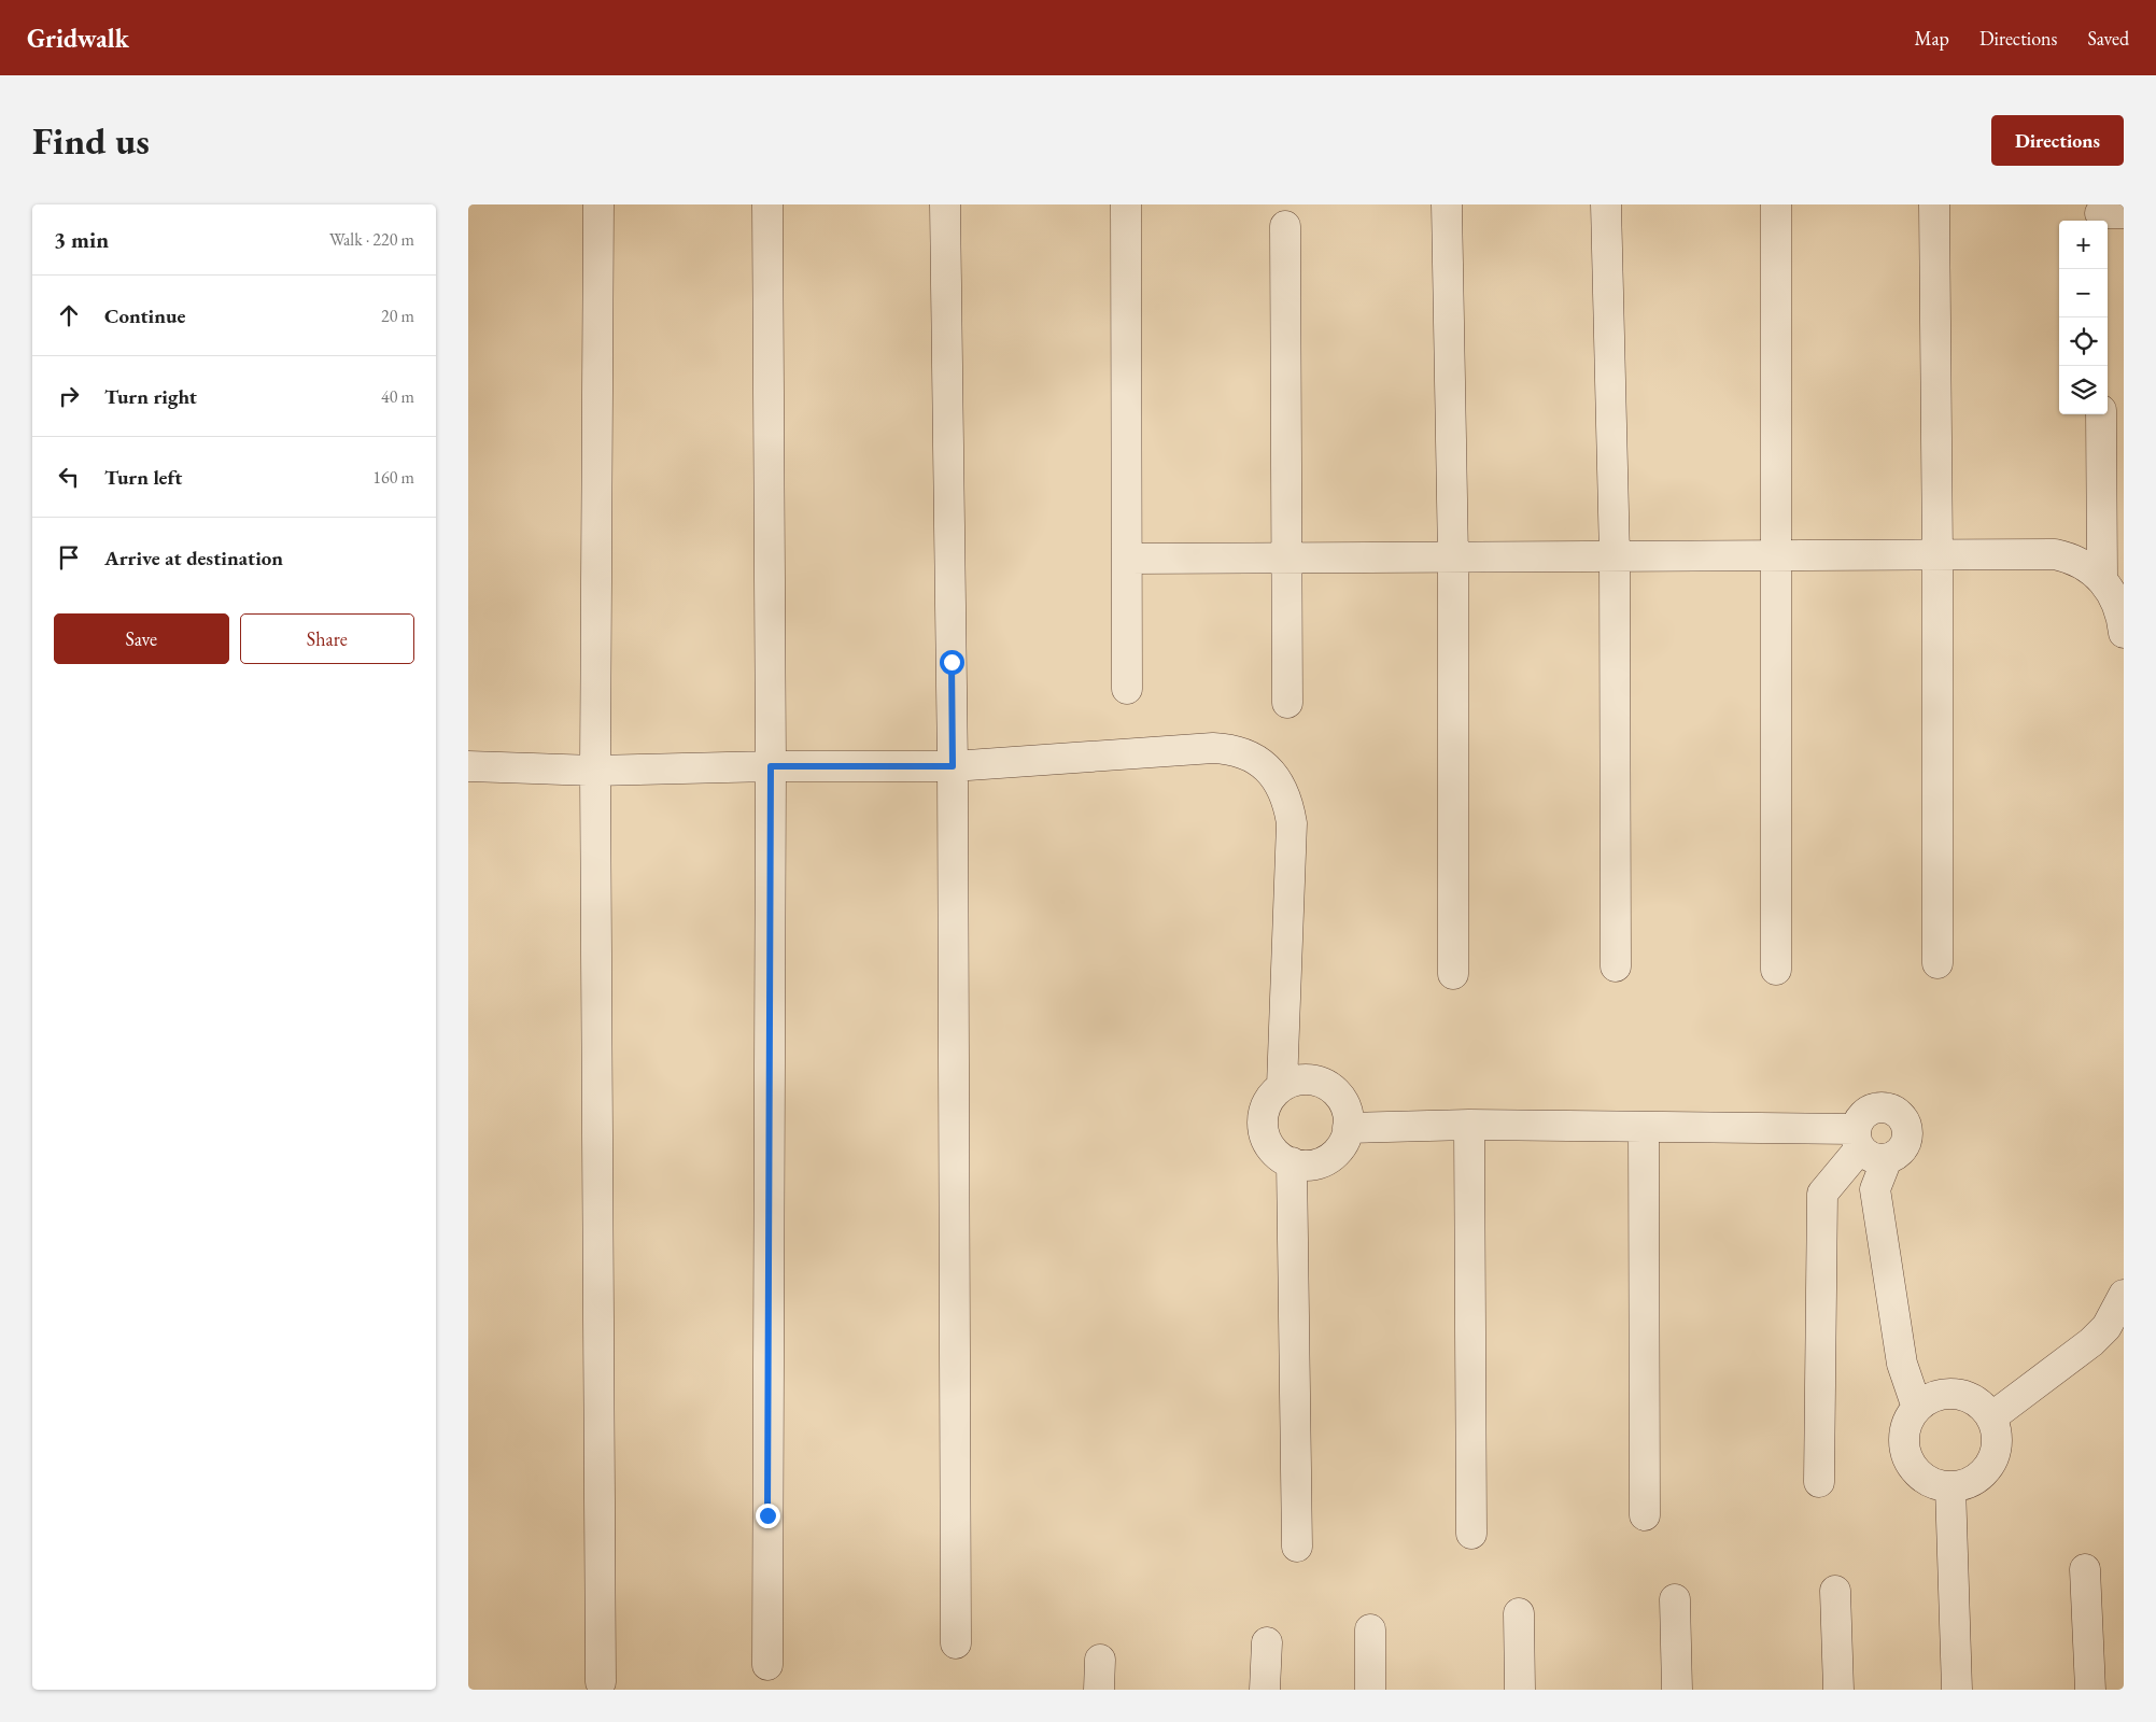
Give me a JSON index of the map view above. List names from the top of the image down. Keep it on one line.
{"page":{"header":"Gridwalk","nav":["Map","Directions","Saved"],"buttons":["Directions",["Save","Share"]],"title":"Find us","heading":["3 min","Walk · 220 m"],"map_buttons":["+","−"],"list":[["Continue","20 m"],["Turn right","40 m"],["Turn left","160 m"],"Arrive at destination"]}}
